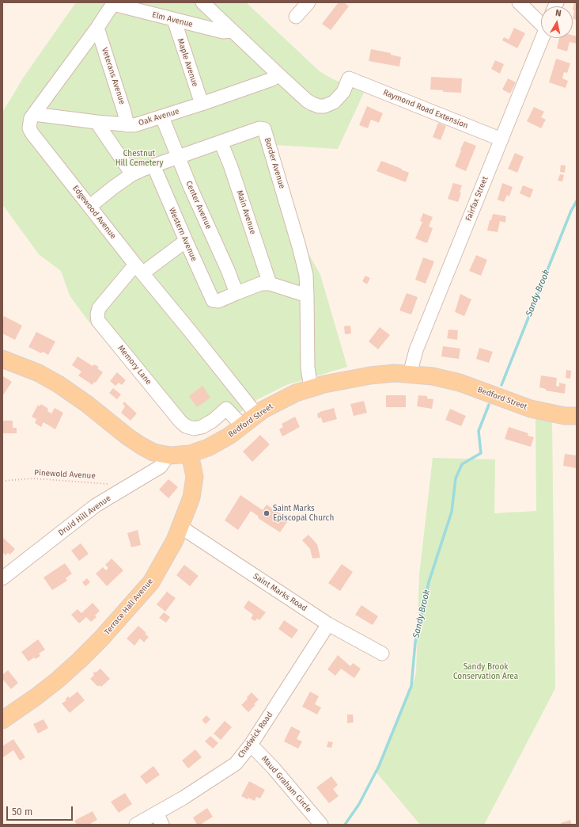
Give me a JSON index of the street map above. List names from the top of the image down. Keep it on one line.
{"streets":{"main road":["Bedford Street","Terrace Hall Avenue"],"street":["Elm Avenue","Maple Avenue","Veterans Avenue","Raymond Road Extension","Oak Avenue","Border Avenue","Fairfax Street","Center Avenue","Edgewood Avenue","Main Avenue","Western Avenue","Memory Lane","Druid Hill Avenue","Saint Marks Road","Chadwick Road","Maud Graham Circle"],"path":["Pinewold Avenue"]},"crossings":[["Elm Avenue","Maple Avenue"],["Elm Avenue","Edgewood Avenue"],["Maple Avenue","Oak Avenue"],["Veterans Avenue","Oak Avenue"],["Veterans Avenue","Edgewood Avenue"],["Raymond Road Extension","Oak Avenue"],["Raymond Road Extension","Fairfax Street"],["Oak Avenue","Center Avenue"],["Oak Avenue","Edgewood Avenue"],["Border Avenue","Center Avenue"],["Border Avenue","Edgewood Avenue"],["Border Avenue","Main Avenue"],["Border Avenue","Western Avenue"],["Border Avenue","Bedford Street"],["Fairfax Street","Bedford Street"],["Center Avenue","Western Avenue"],["Edgewood Avenue","Memory Lane"],["Edgewood Avenue","Bedford Street"],["Western Avenue","Memory Lane"],["Memory Lane","Bedford Street"],["Bedford Street","Druid Hill Avenue"],["Bedford Street","Terrace Hall Avenue"],["Pinewold Avenue","Druid Hill Avenue"],["Saint Marks Road","Terrace Hall Avenue"],["Saint Marks Road","Chadwick Road"],["Chadwick Road","Maud Graham Circle"]],"water":["Sandy Brook"],"parks":["Chestnut Hill Cemetery","Sandy Brook Conservation Area"],"places":["Saint Marks Episcopal Church"],"scale_bar":"50 m","north":"top"}
